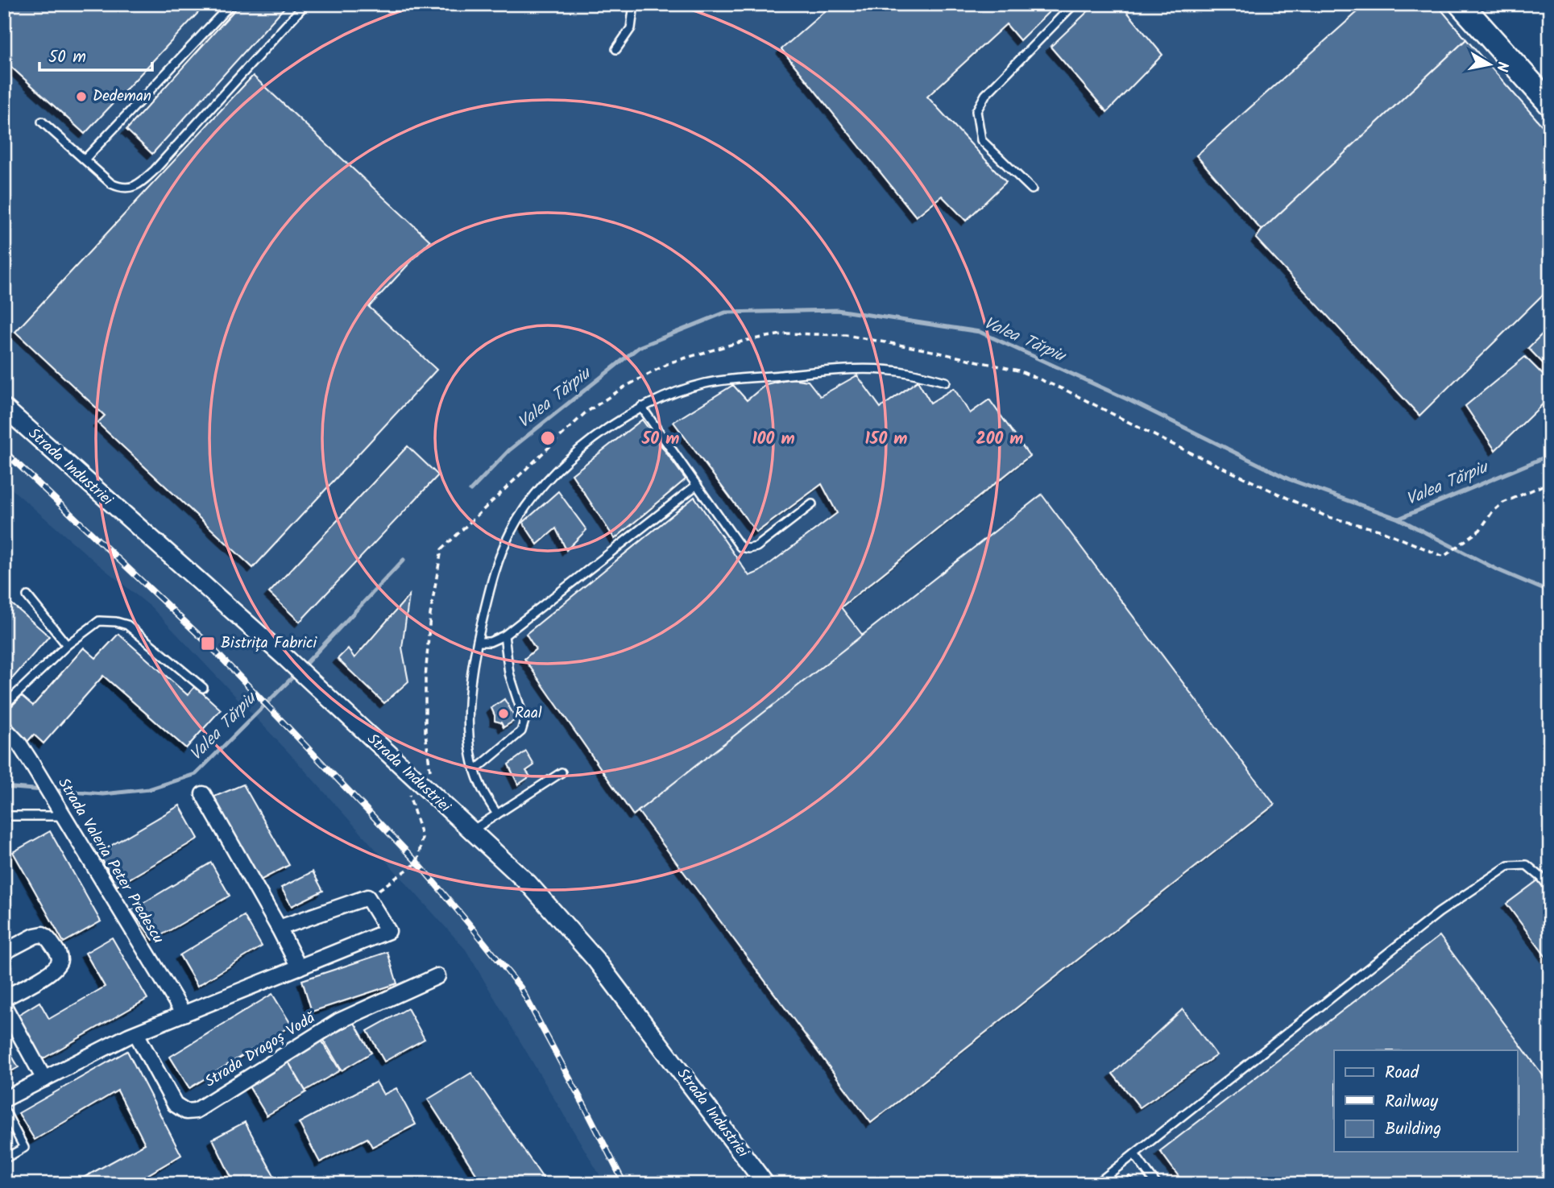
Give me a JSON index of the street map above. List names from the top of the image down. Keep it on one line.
{"streets":{"street":["Strada Industriei","Strada Valeria Peter Predescu","Strada Dragoș Vodă"]},"water":["Valea Tărpiu"],"places":{"other":["Dedeman","Raal"],"transit":["Bistrița Fabrici"]},"legend":["Road","Railway","Building"],"scale_bar":"50 m","north":"right","rings":["50 m","100 m","150 m","200 m"]}
